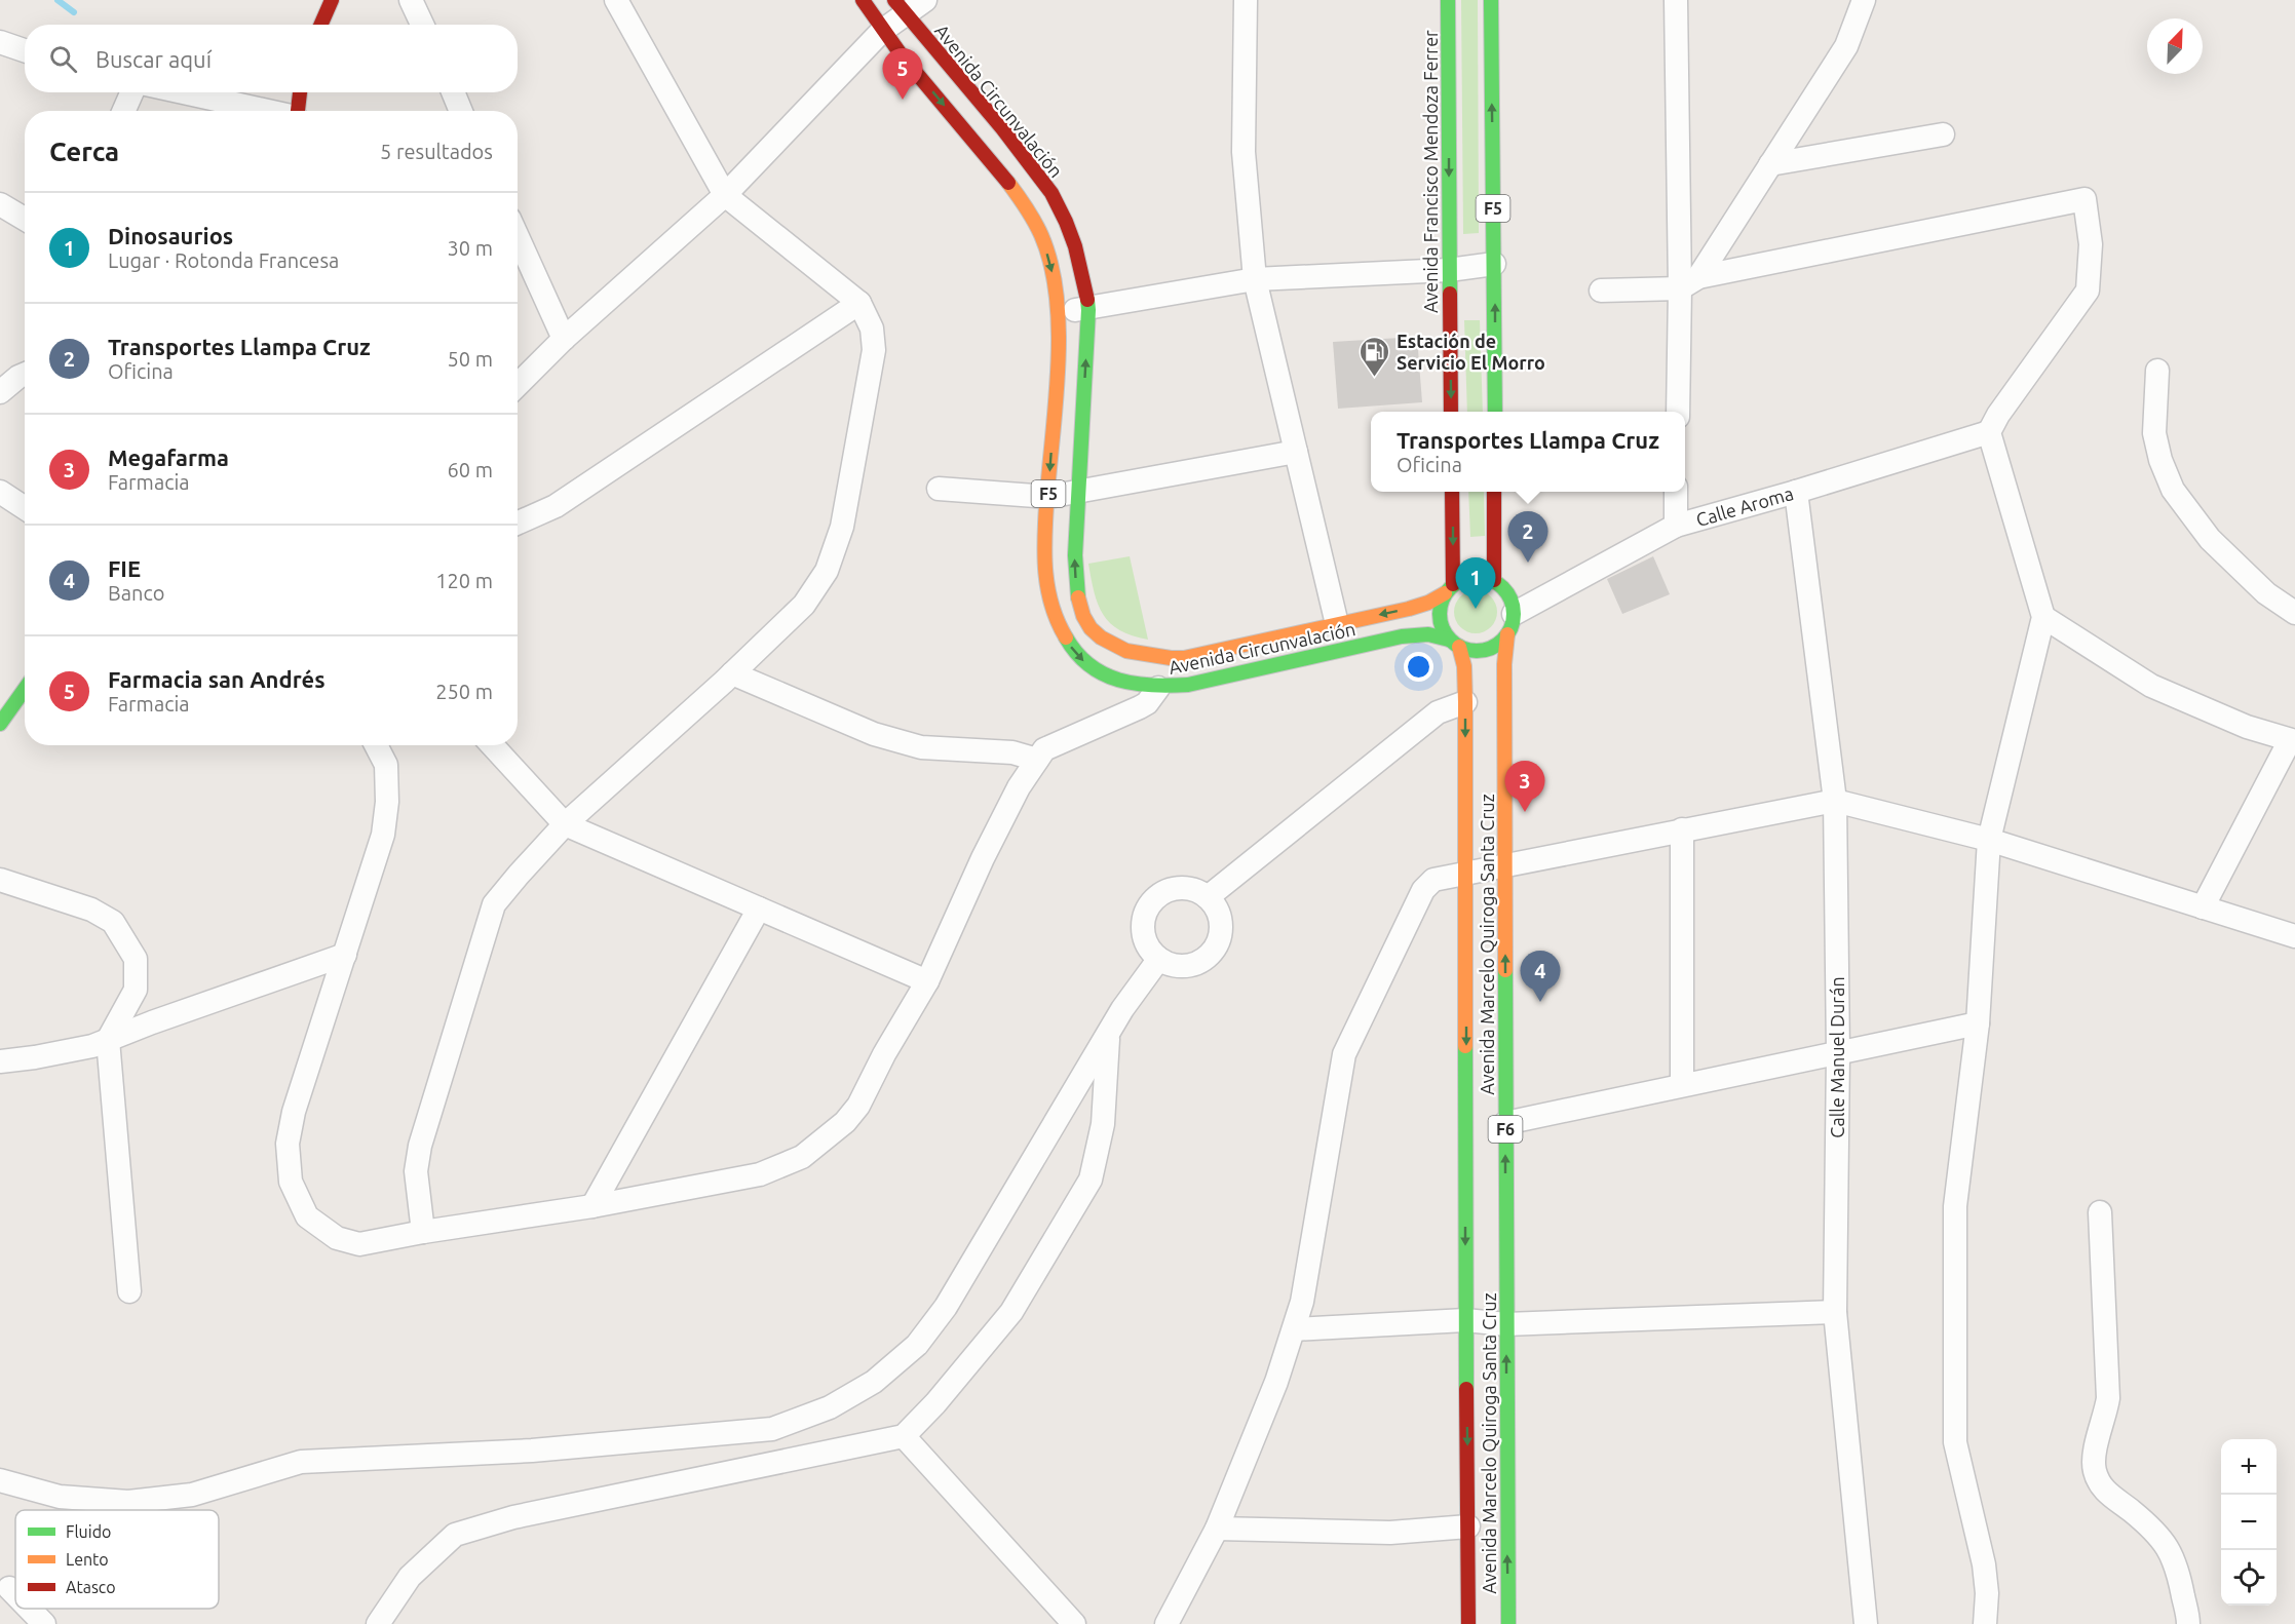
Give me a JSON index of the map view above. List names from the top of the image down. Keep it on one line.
{"streets":{"main road":["Avenida Circunvalación","Avenida Francisco Mendoza Ferrer","F5","Avenida Marcelo Quiroga Santa Cruz","F6"],"street":["Calle Aroma","Calle Manuel Durán"]},"crossings":[["Avenida Circunvalación","F5"],["Avenida Circunvalación","Calle Aroma"],["Avenida Circunvalación","Avenida Marcelo Quiroga Santa Cruz"],["F5","Calle Aroma"],["F5","Avenida Marcelo Quiroga Santa Cruz"],["Calle Aroma","Avenida Marcelo Quiroga Santa Cruz"],["Calle Aroma","Calle Manuel Durán"]],"places":{"fuel station":["Estación de Servicio El Morro"]},"legend":["Fluido","Lento","Atasco"],"north":"top right","page":{"search":"Buscar aquí","pins":["5","2","1","3","4"],"heading":["Cerca","5 resultados"],"list":[{"mark":"1","name":"Dinosaurios","note":"Lugar · Rotonda Francesa","value":"30 m"},{"mark":"2","name":"Transportes Llampa Cruz","note":"Oficina","value":"50 m"},{"mark":"3","name":"Megafarma","note":"Farmacia","value":"60 m"},{"mark":"4","name":"FIE","note":"Banco","value":"120 m"},{"mark":"5","name":"Farmacia san Andrés","note":"Farmacia","value":"250 m"}],"popup":["Transportes Llampa Cruz","Oficina"],"map_buttons":["+","−"]}}
